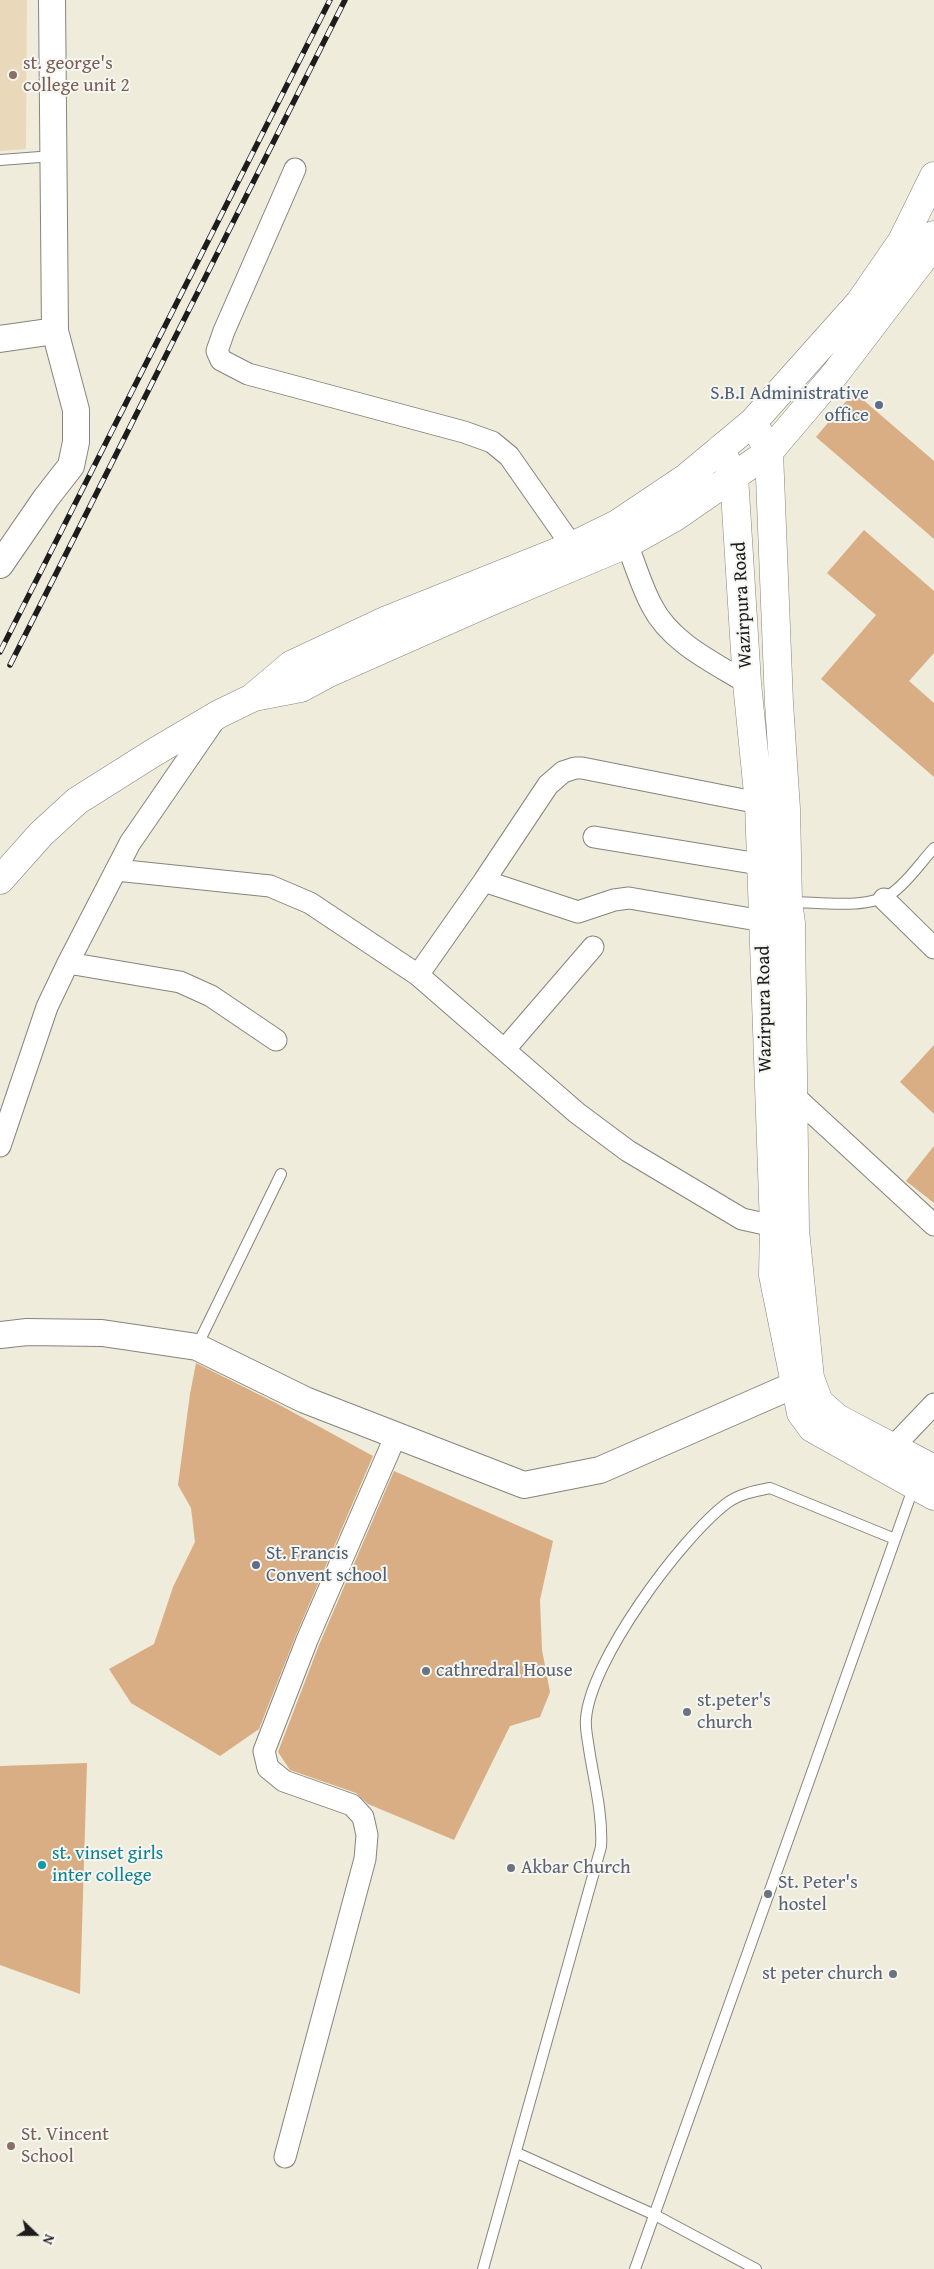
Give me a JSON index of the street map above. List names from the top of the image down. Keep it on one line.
{"streets":{"main road":["Wazirpura Road"]},"places":["st. george's college unit 2","S.B.I Administrative office","St. Francis Convent school","cathredral House","st.peter's church","st. vinset girls inter college","Akbar Church","St. Peter's hostel","st peter church","St. Vincent School"],"north":"right"}
